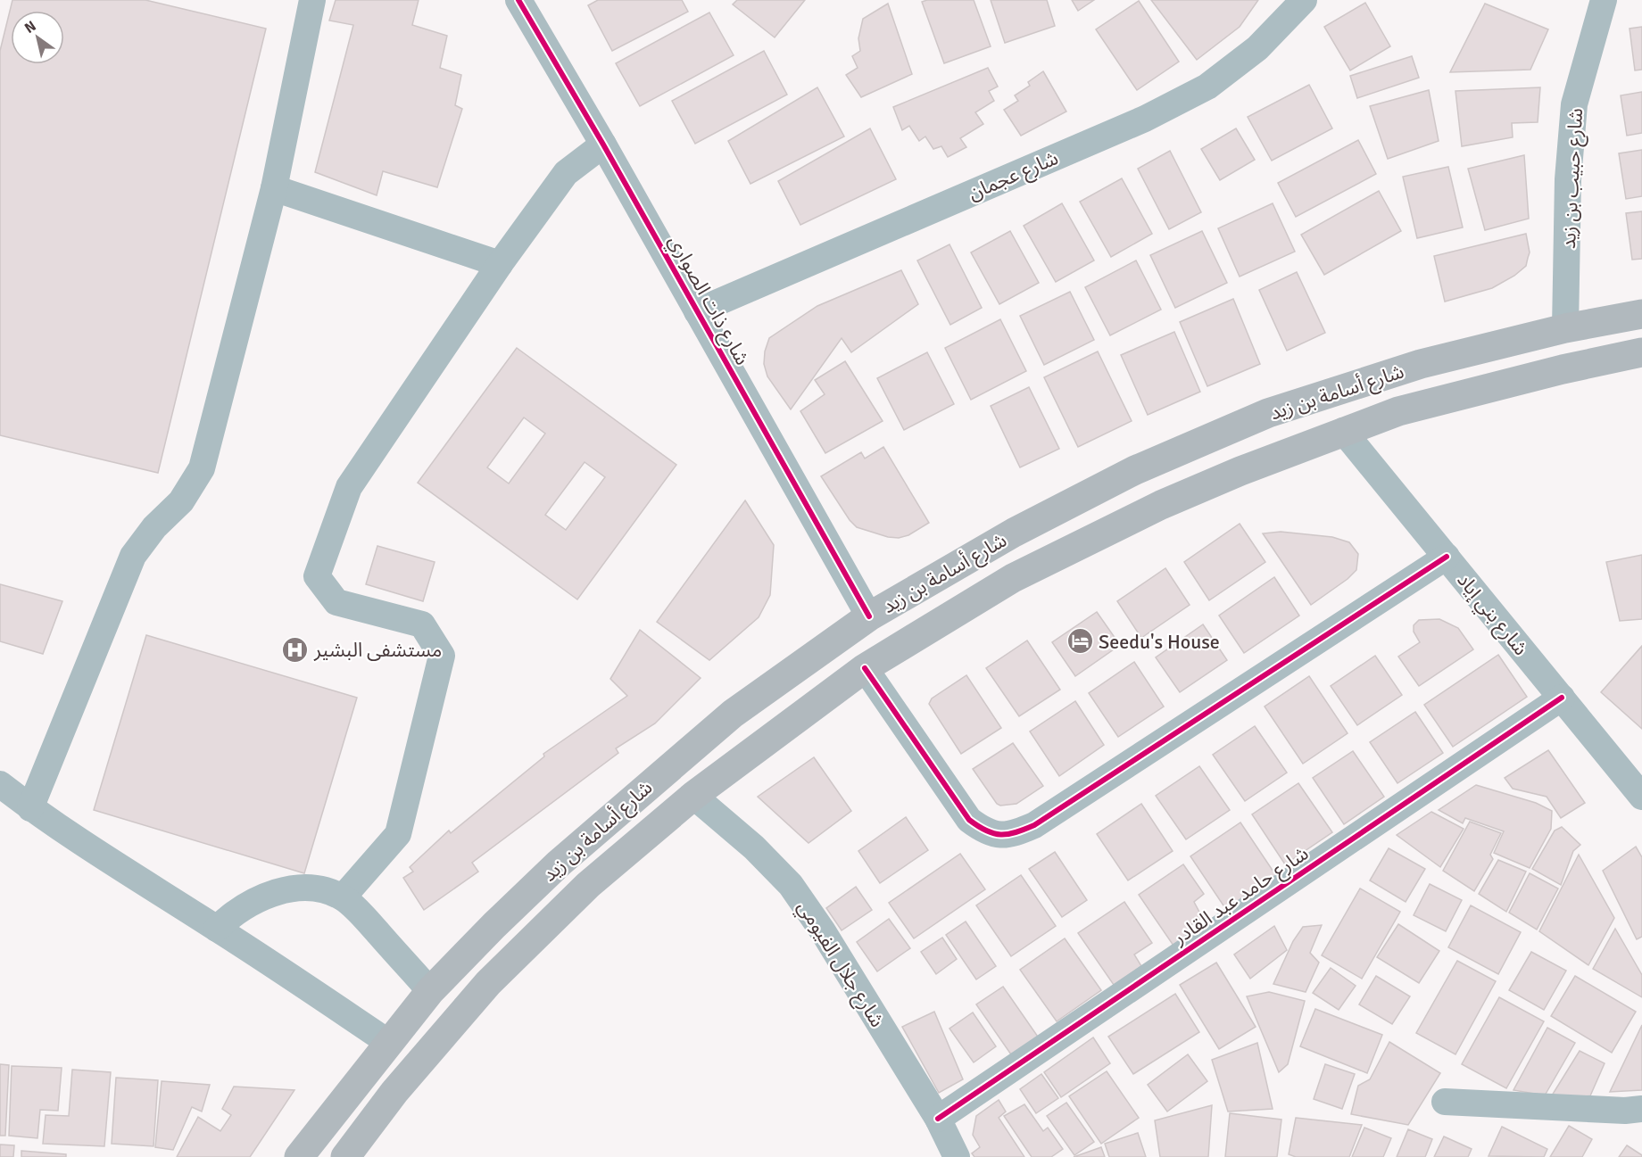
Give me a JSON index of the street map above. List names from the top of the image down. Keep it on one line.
{"streets":{"highway":["شارع أسامة بن زيد"],"street":["شارع عجمان","شارع حبيب بن زيد","شارع ذات الصواري","شارع بني إياد","شارع حامد عبد القادر","شارع جلال الفيومي"]},"crossings":[["شارع عجمان","شارع ذات الصواري"],["شارع حبيب بن زيد","شارع أسامة بن زيد"],["شارع ذات الصواري","شارع أسامة بن زيد"],["شارع أسامة بن زيد","شارع بني إياد"],["شارع أسامة بن زيد","شارع جلال الفيومي"],["شارع بني إياد","شارع حامد عبد القادر"],["شارع حامد عبد القادر","شارع جلال الفيومي"]],"places":{"hotel":["Seedu's House"],"hospital":["مستشفى البشير"]},"north":"top left"}
